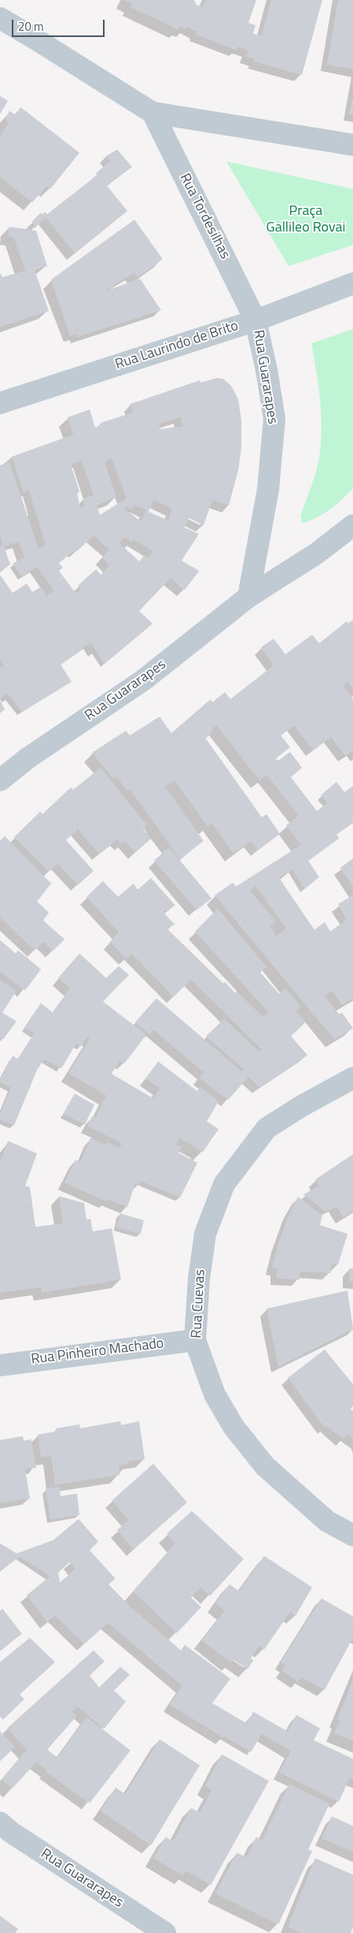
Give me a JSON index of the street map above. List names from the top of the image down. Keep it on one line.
{"streets":{"street":["Rua Tordesilhas","Rua Laurindo de Brito","Rua Guararapes","Rua Cuevas","Rua Pinheiro Machado"]},"crossings":[["Rua Tordesilhas","Rua Laurindo de Brito"],["Rua Tordesilhas","Rua Guararapes"],["Rua Laurindo de Brito","Rua Guararapes"],["Rua Cuevas","Rua Pinheiro Machado"]],"parks":["Praça Gallileo Rovai"],"scale_bar":"20 m"}
